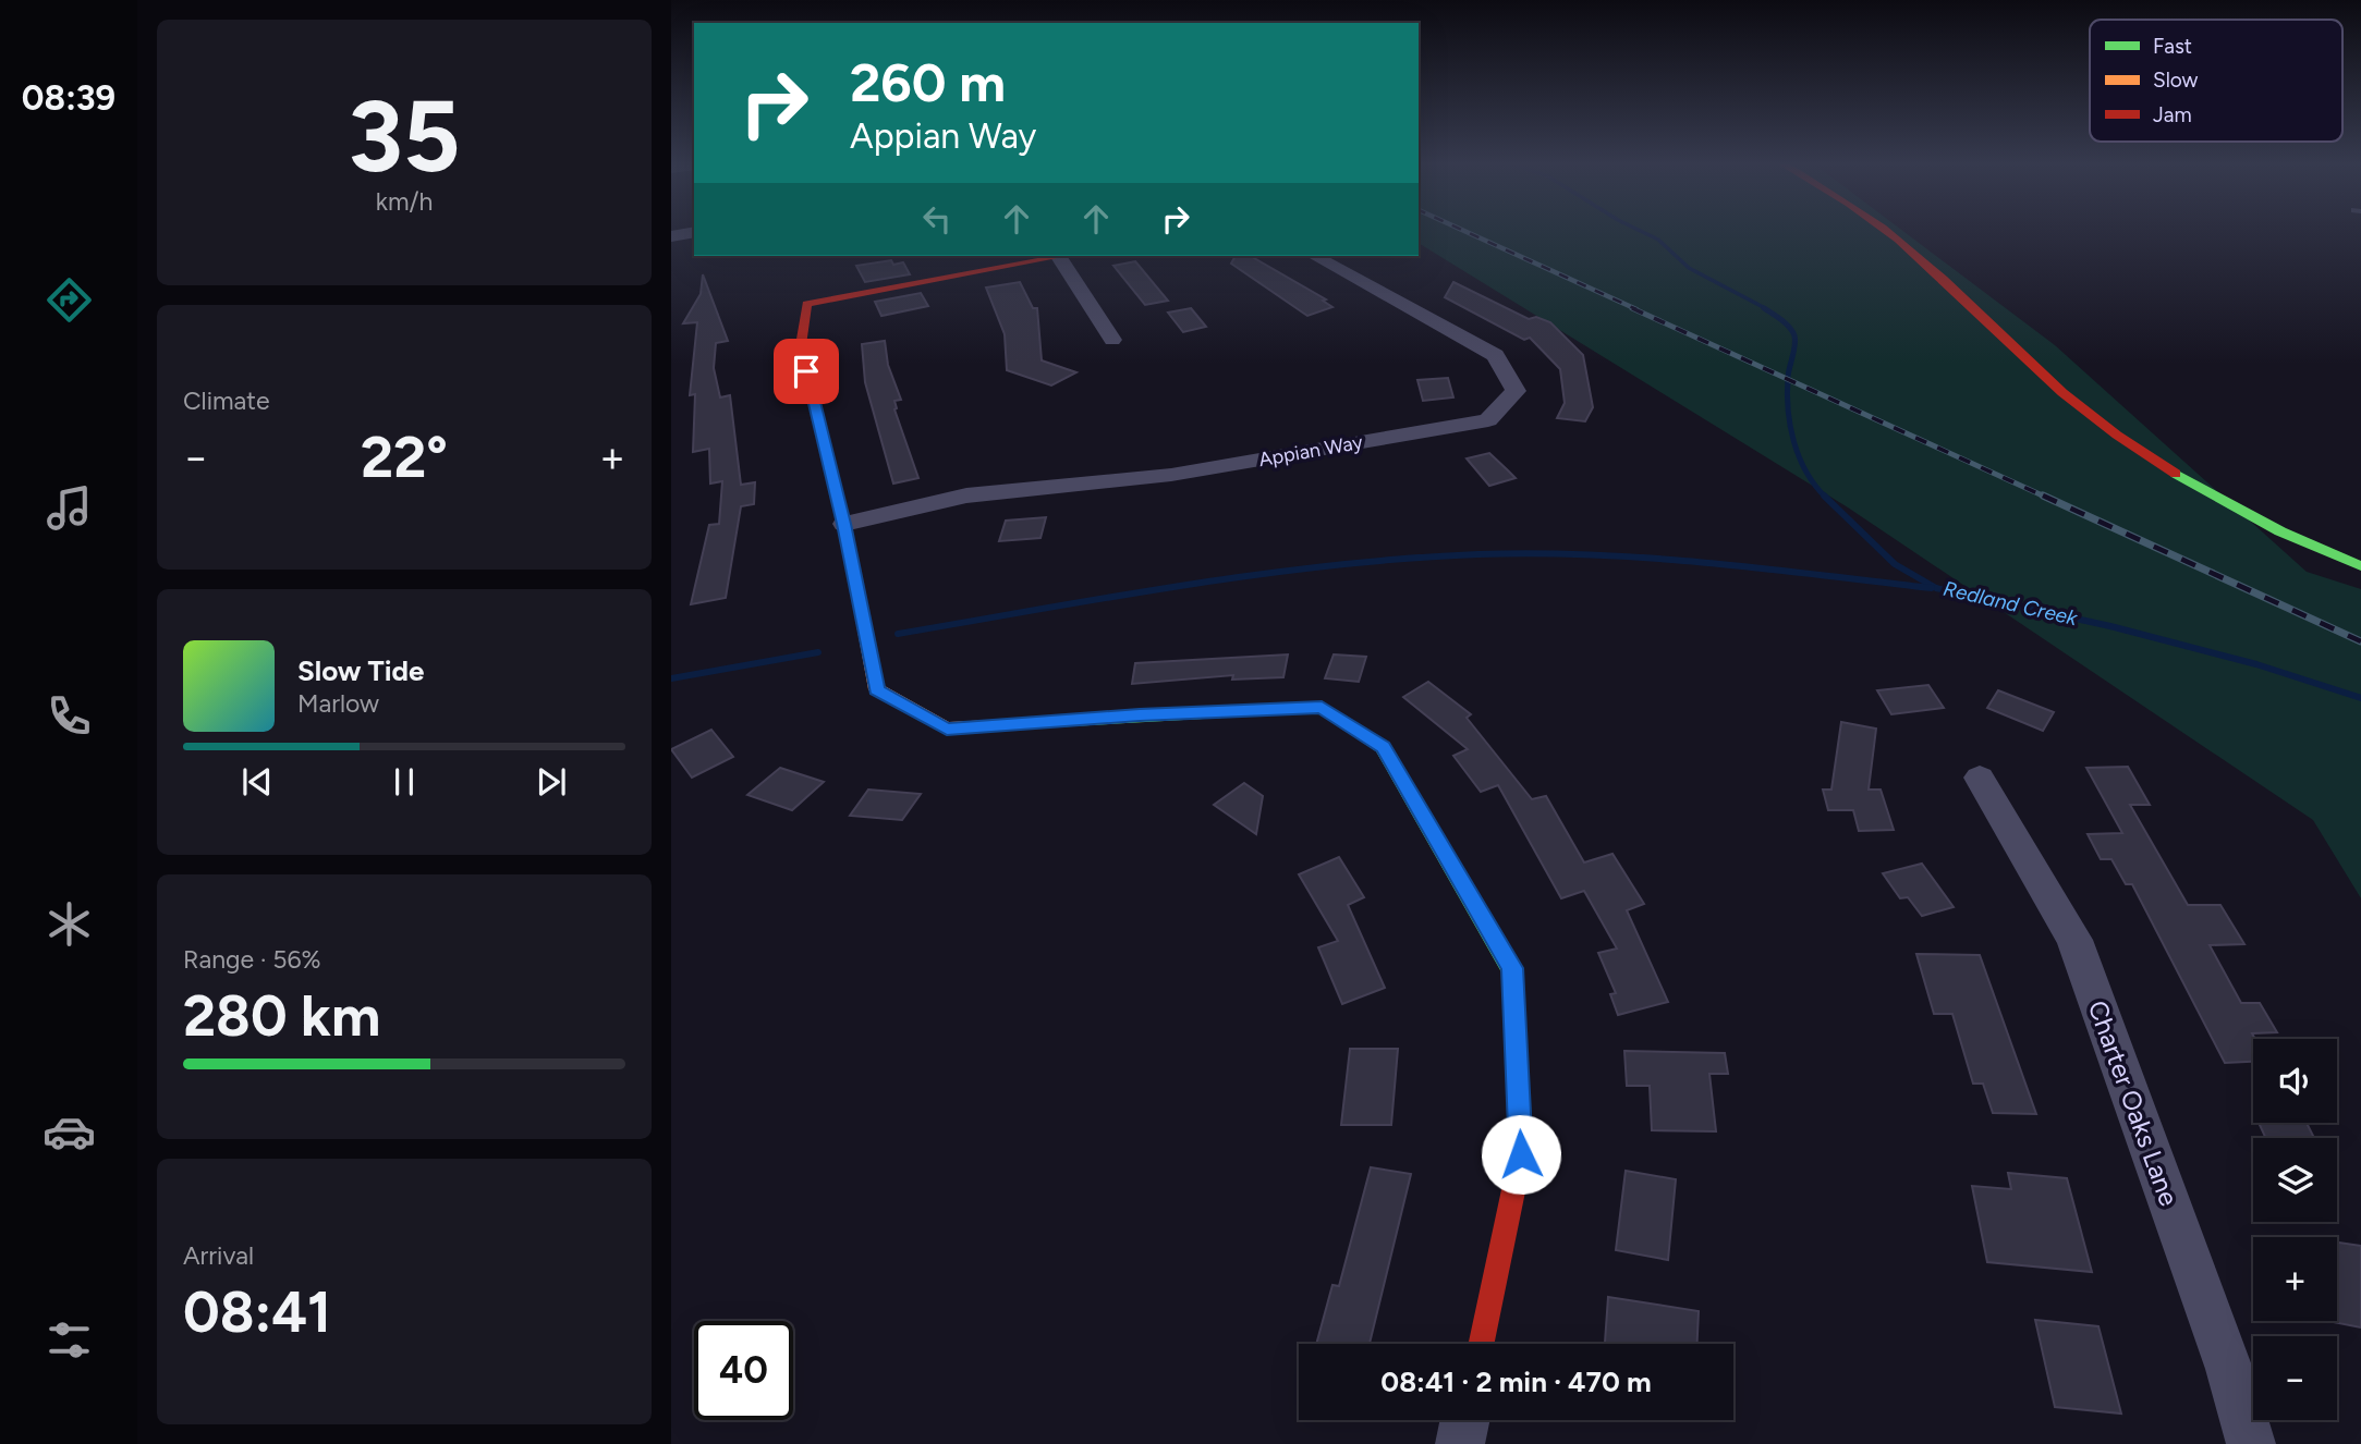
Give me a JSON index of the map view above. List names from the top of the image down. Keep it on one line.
{"streets":{"street":["Appian Way","Charter Oaks Lane"]},"water":["Redland Creek"],"legend":["Fast","Slow","Jam"],"page":{"tabs":"08:39","tile":[["35","km/h"],"Climate",["Range · 56%","280 km"],["Arrival","08:41"]],"turn":["260 m","Appian Way"],"heat":["−","22°","+"],"song":["Slow Tide","Marlow"],"map_buttons":["+","−"],"limit":"40","trip":"08:41 · 2 min · 470 m"}}
